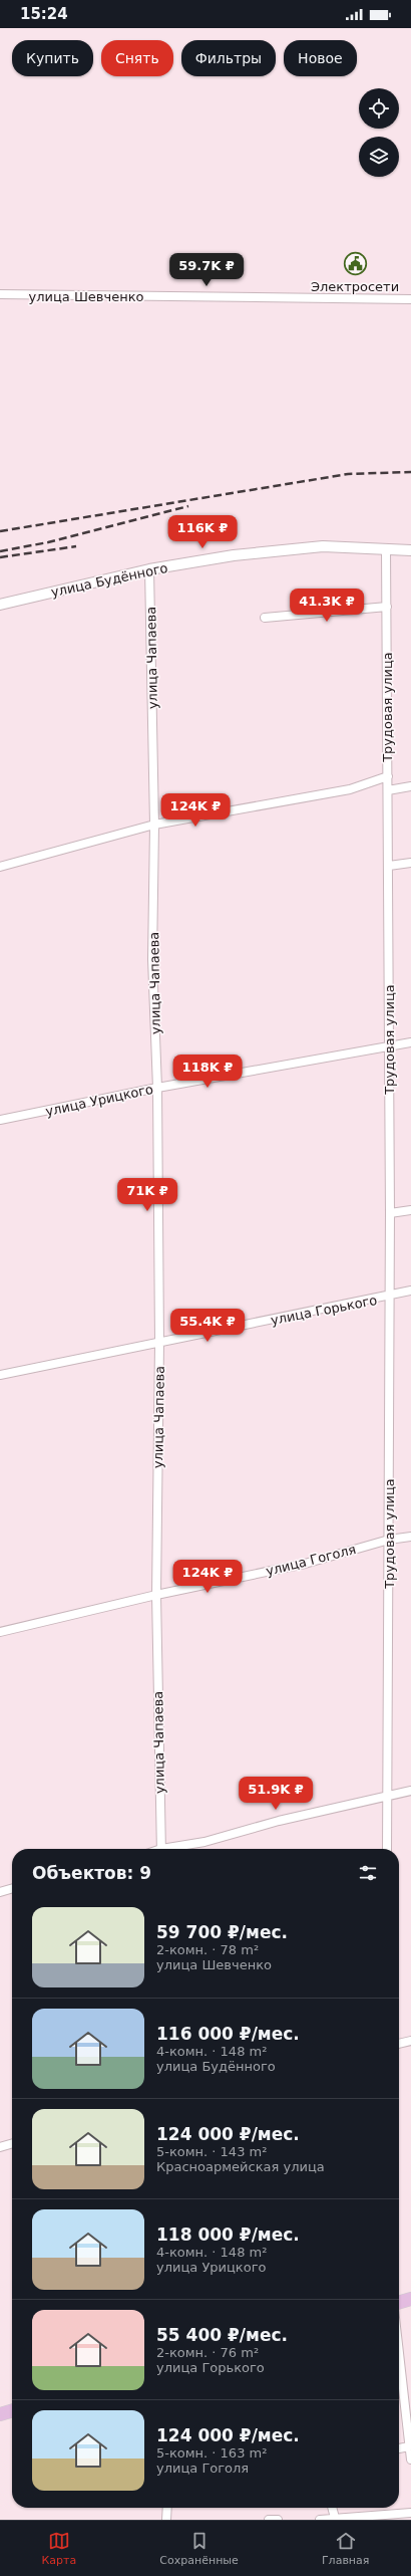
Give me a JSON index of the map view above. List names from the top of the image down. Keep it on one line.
{"streets":{"street":["улица Шевченко","улица Будённого","улица Чапаева","Трудовая улица","улица Урицкого","улица Горького","улица Гоголя"]},"crossings":[["улица Будённого","улица Чапаева"],["улица Будённого","Трудовая улица"],["улица Чапаева","улица Урицкого"],["улица Чапаева","улица Горького"],["улица Чапаева","улица Гоголя"],["Трудовая улица","улица Урицкого"],["Трудовая улица","улица Горького"],["Трудовая улица","улица Гоголя"]],"places":{"public building":["Электросети"]},"page":{"status":"15:24","chip":["Купить","Снять","Фильтры","Новое"],"price":["59.7K ₽","116K ₽","41.3K ₽","124K ₽","118K ₽","71K ₽","55.4K ₽","124K ₽","51.9K ₽"],"heading":"Объектов: 9","list":[{"name":"59 700 ₽/мес.","note":"2-комн. · 78 m² · улица Шевченко"},{"name":"116 000 ₽/мес.","note":"4-комн. · 148 m² · улица Будённого"},{"name":"124 000 ₽/мес.","note":"5-комн. · 143 m² · Красноармейская улица"},{"name":"118 000 ₽/мес.","note":"4-комн. · 148 m² · улица Урицкого"},{"name":"55 400 ₽/мес.","note":"2-комн. · 76 m² · улица Горького"},{"name":"124 000 ₽/мес.","note":"5-комн. · 163 m² · улица Гоголя"}],"tabs":["Карта","Сохранённые","Главная"]}}
